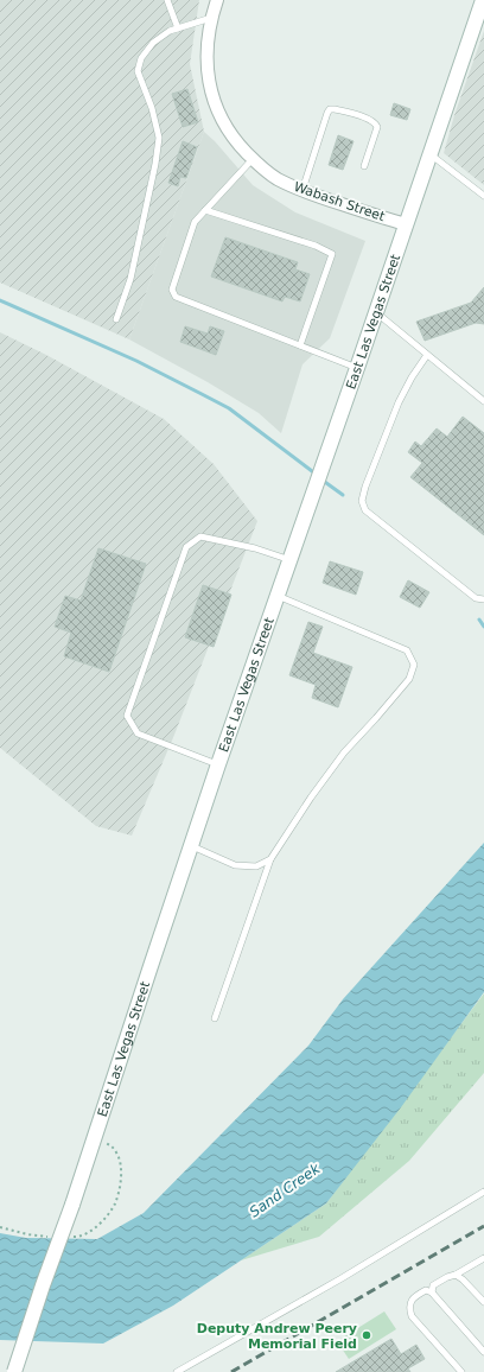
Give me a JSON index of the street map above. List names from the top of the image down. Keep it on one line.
{"streets":{"street":["Wabash Street","East Las Vegas Street"]},"crossings":[["Wabash Street","East Las Vegas Street"]],"water":["Sand Creek"],"places":["Deputy Andrew Peery Memorial Field"]}
